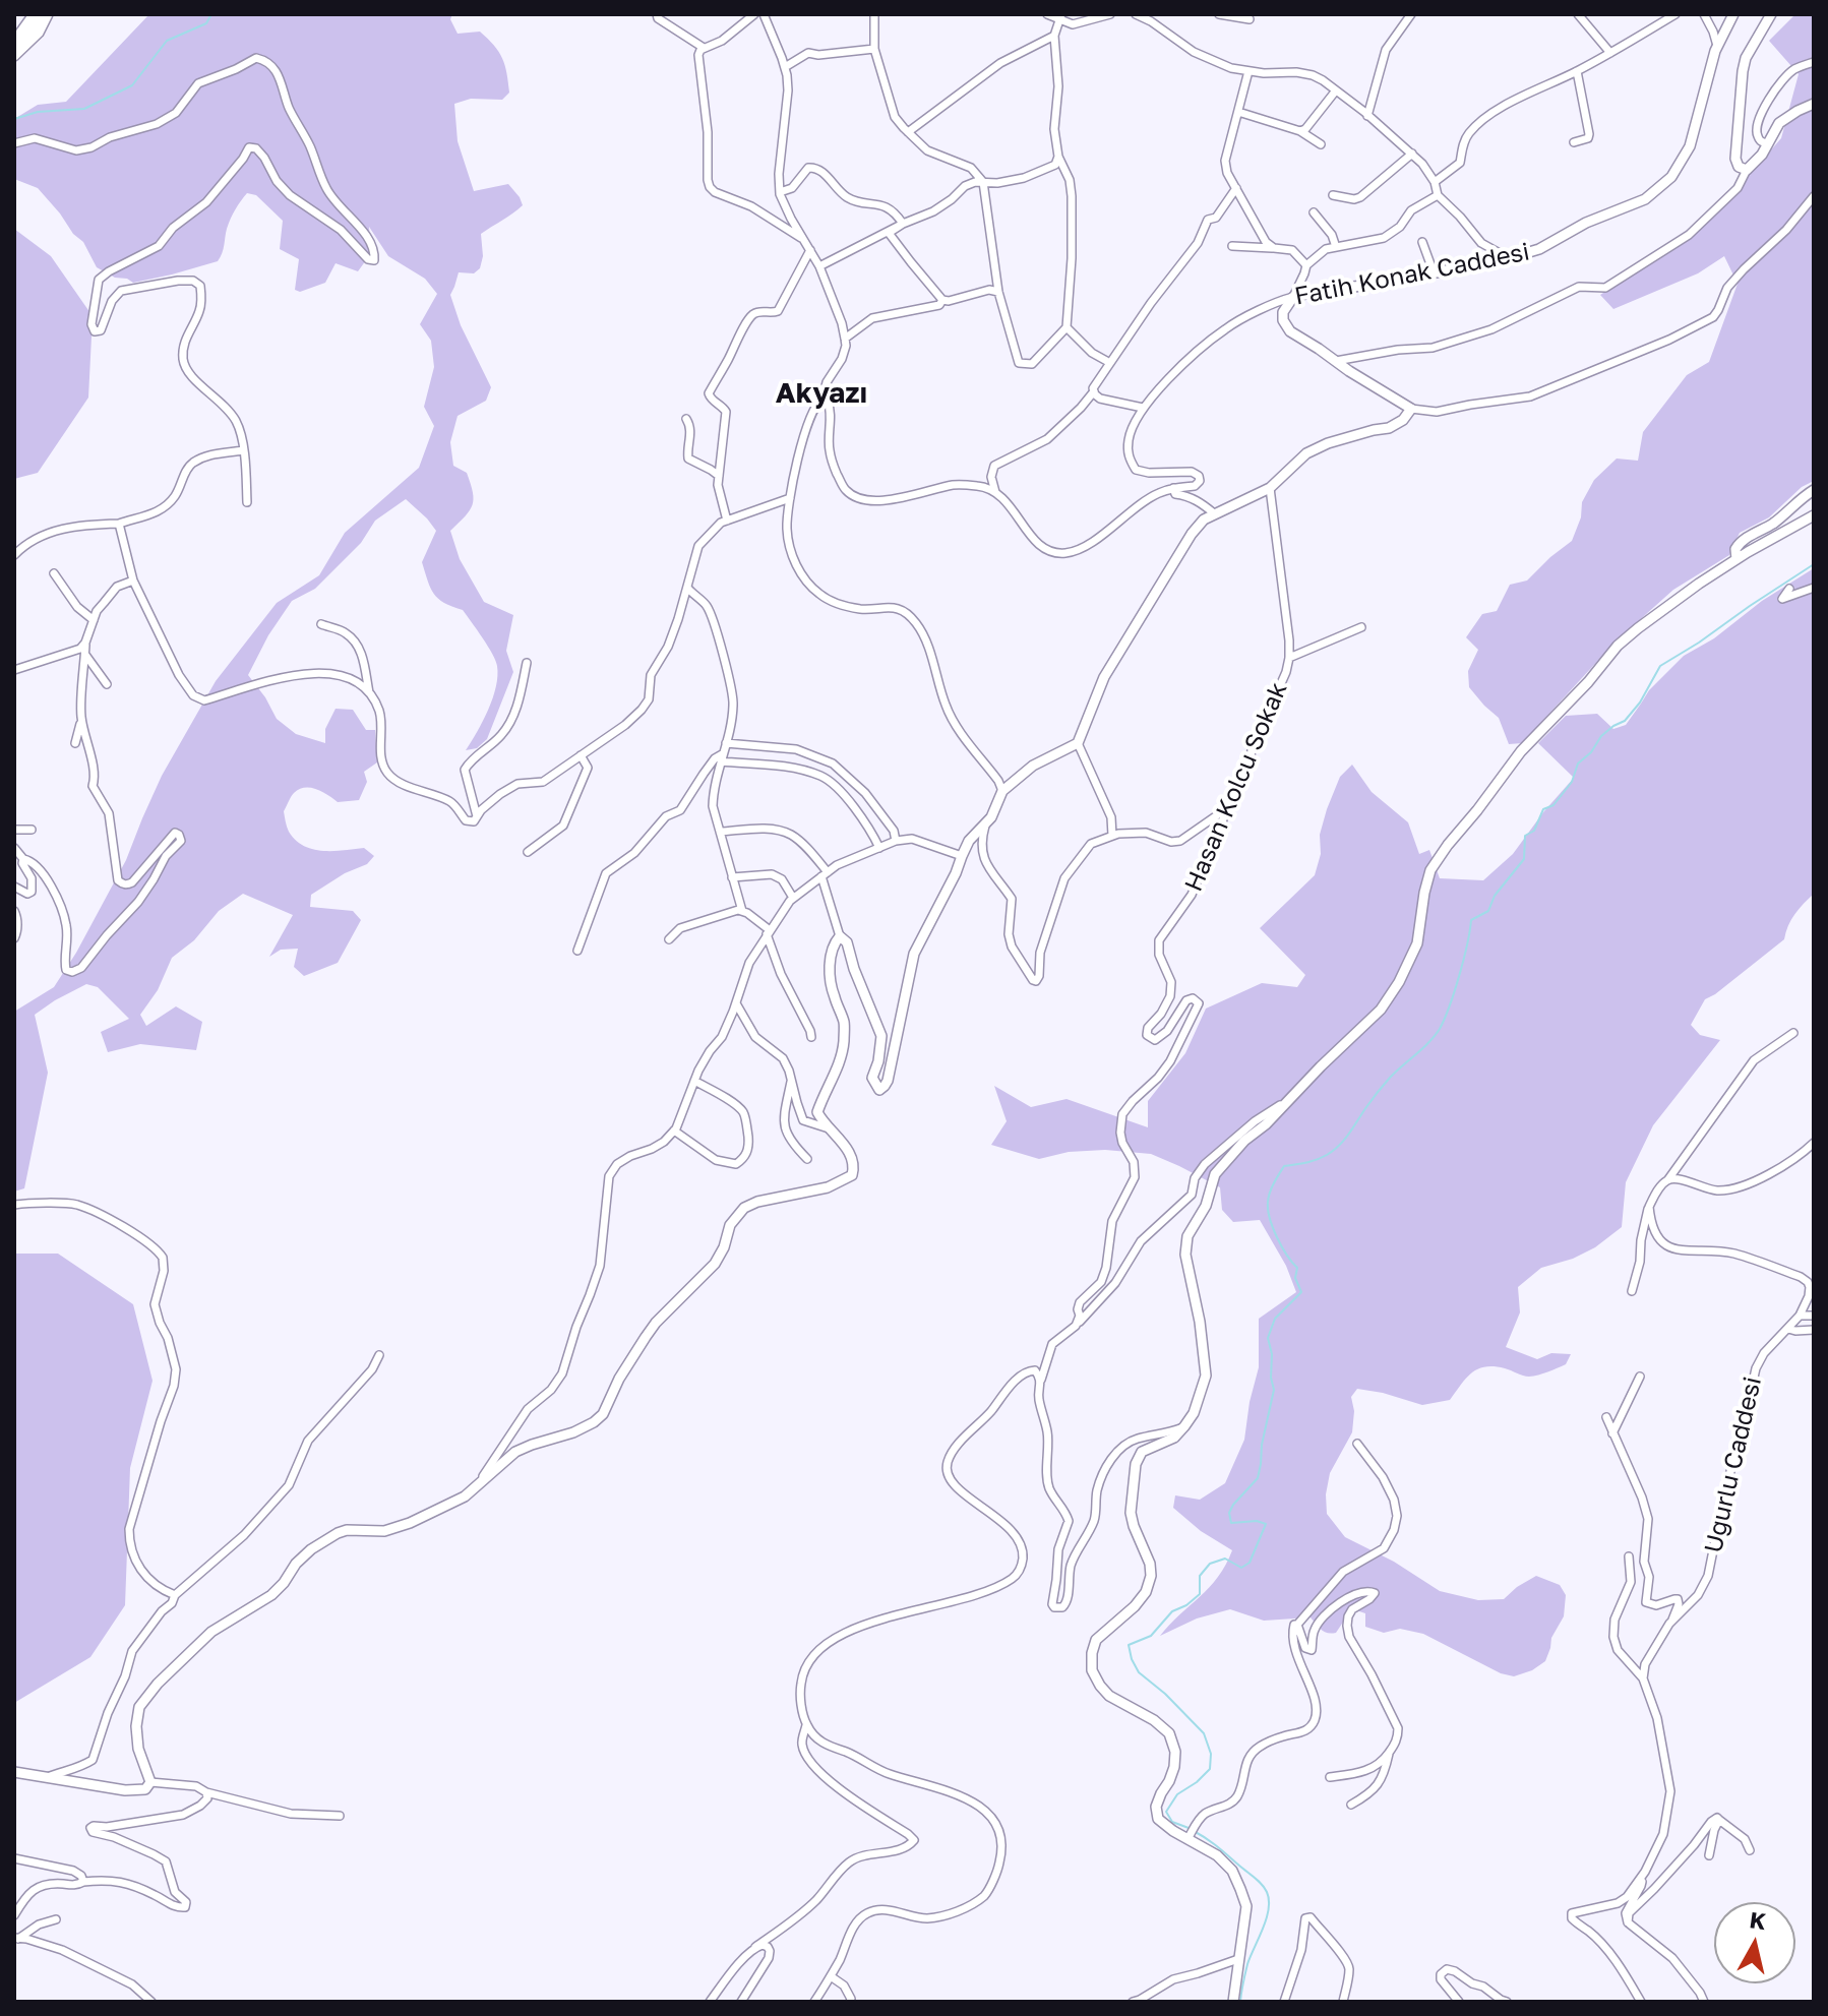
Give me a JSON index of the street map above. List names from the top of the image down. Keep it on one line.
{"streets":{"main road":["Fatih Konak Caddesi"],"street":["Hasan Kolcu Sokak","Uğurlu Caddesi"]},"districts":["Akyazı"],"north":"top"}
